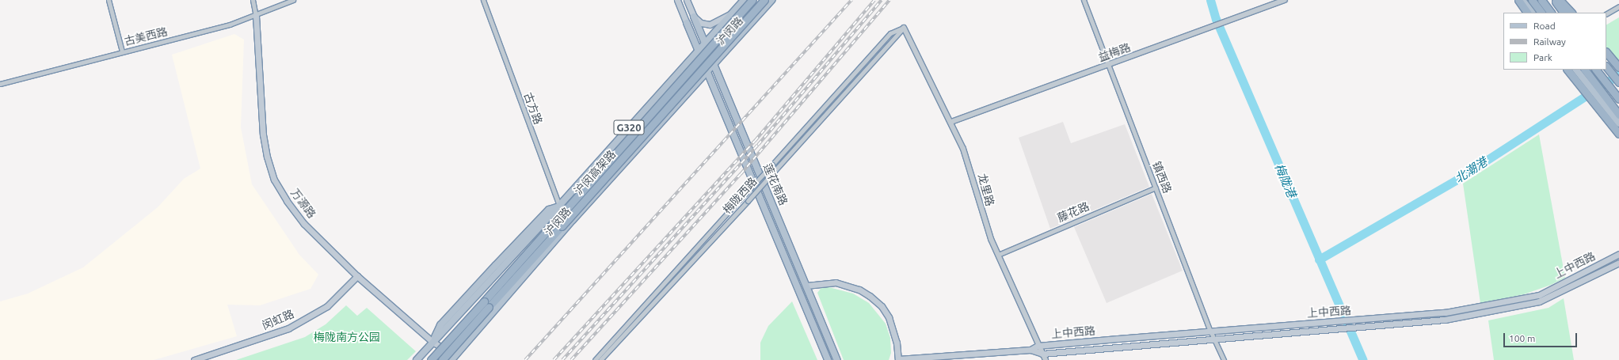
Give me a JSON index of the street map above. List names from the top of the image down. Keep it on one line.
{"streets":{"highway":["沪闵高架路"],"main road":["沪闵路","G320","莲花南路","万源路","上中西路","闵虹路"],"street":["古美西路","益梅路","古方路","镇西路","龙里路","梅陇西路","藤花路"]},"crossings":[["沪闵路","古方路"],["沪闵路","莲花南路"],["沪闵路","万源路"],["古美西路","万源路"],["益梅路","镇西路"],["益梅路","龙里路"],["镇西路","藤花路"],["镇西路","上中西路"],["莲花南路","上中西路"],["龙里路","梅陇西路"],["龙里路","藤花路"],["龙里路","上中西路"],["万源路","闵虹路"]],"water":["北潮港","梅陇港"],"parks":["梅陇南方公园"],"legend":["Road","Railway","Park"],"scale_bar":"100 m"}
